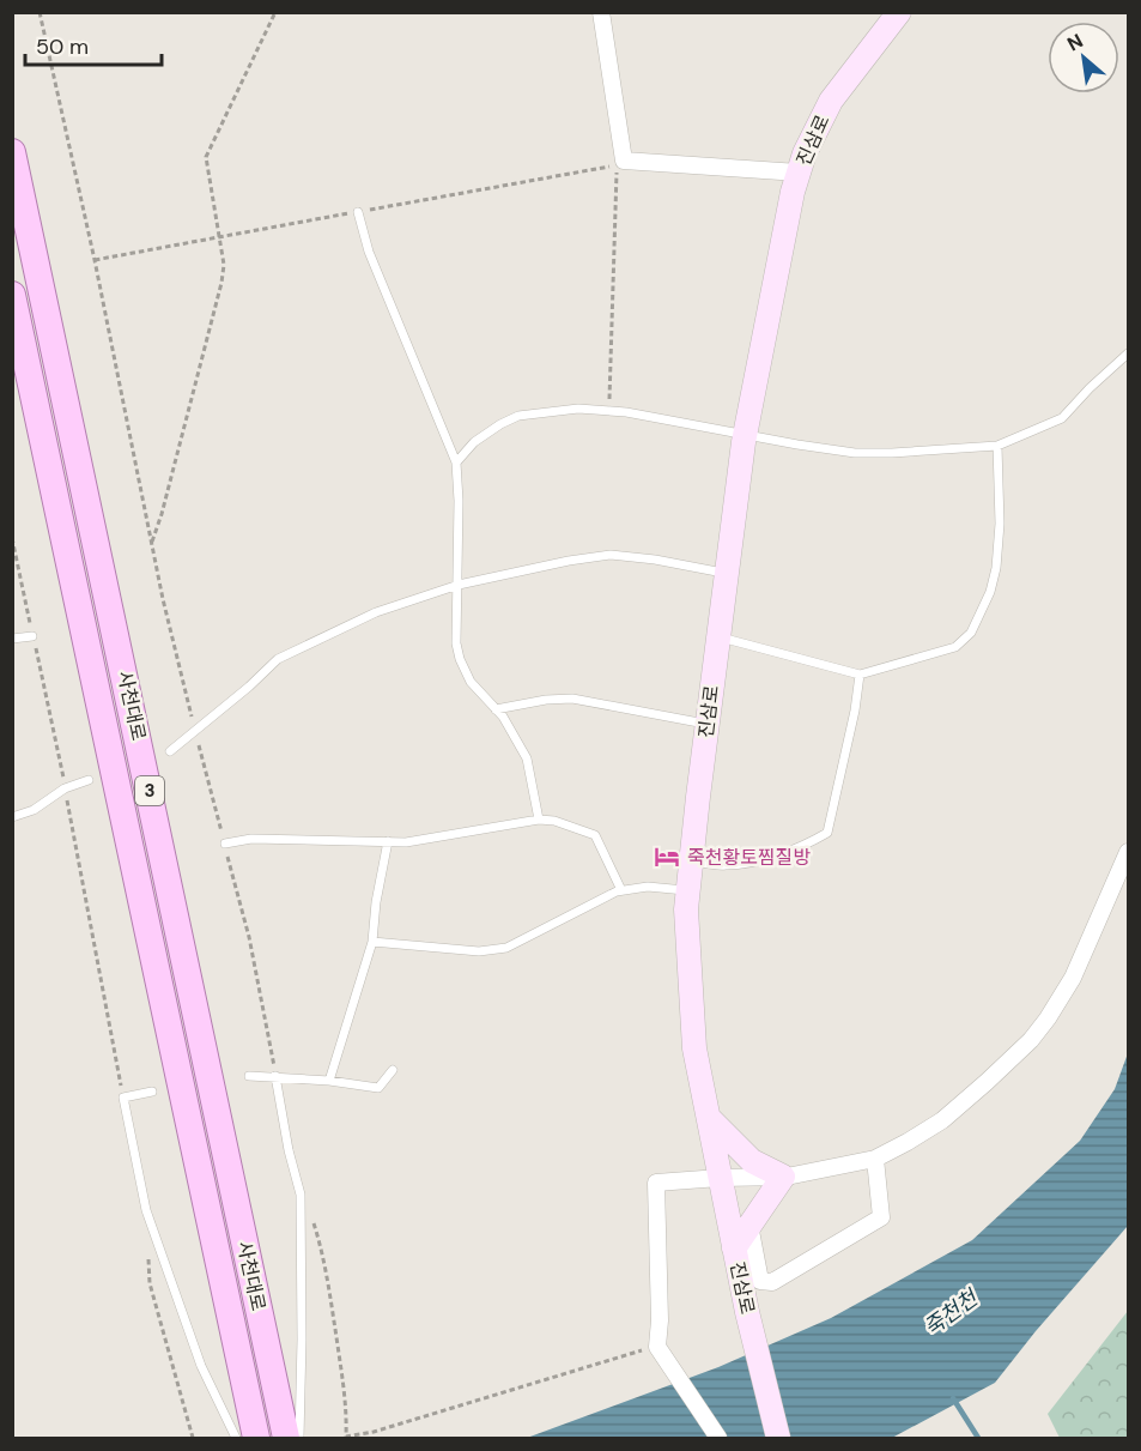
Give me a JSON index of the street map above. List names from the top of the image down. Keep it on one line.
{"streets":{"main road":["사천대로","3"],"street":["진삼로"]},"water":["죽천천"],"places":{"hotel":["죽천황토찜질방"]},"scale_bar":"50 m","north":"top left"}
